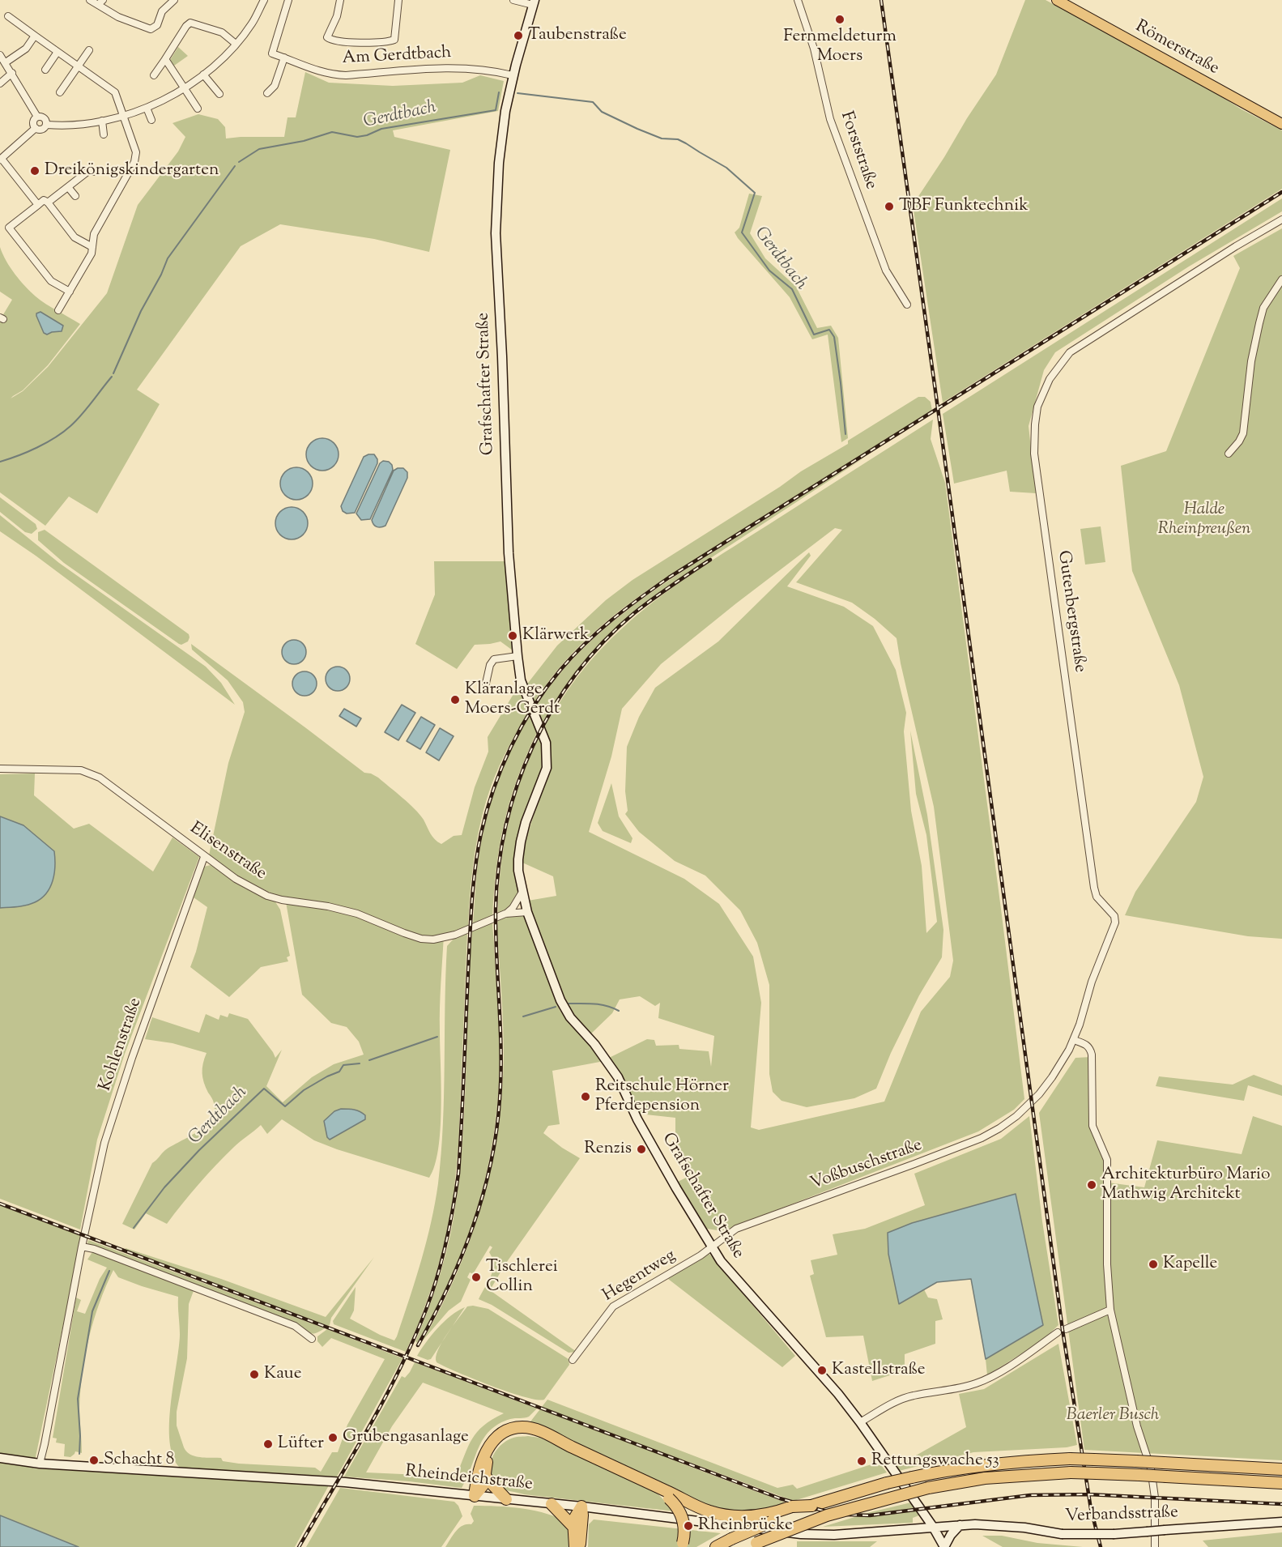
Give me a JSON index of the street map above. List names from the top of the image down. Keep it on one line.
{"streets":{"main road":["Römerstraße","Grafschafter Straße","Rheindeichstraße","Verbandsstraße"],"street":["Am Gerdtbach","Forststraße","Gutenbergstraße","Elisenstraße","Kohlenstraße","Voßbuschstraße","Hegentweg"]},"crossings":[["Am Gerdtbach","Grafschafter Straße"],["Grafschafter Straße","Elisenstraße"],["Grafschafter Straße","Voßbuschstraße"],["Grafschafter Straße","Hegentweg"],["Grafschafter Straße","Rheindeichstraße"],["Grafschafter Straße","Verbandsstraße"],["Gutenbergstraße","Voßbuschstraße"],["Elisenstraße","Kohlenstraße"],["Kohlenstraße","Rheindeichstraße"],["Voßbuschstraße","Hegentweg"],["Rheindeichstraße","Verbandsstraße"]],"water":["Gerdtbach"],"parks":["Halde Rheinpreußen","Baerler Busch"],"places":["Fernmeldeturm Moers","Taubenstraße","Dreikönigskindergarten","TBF Funktechnik","Klärwerk","Kläranlage Moers-Gerdt","Reitschule Hörner Pferdepension","Renzis","Architekturbüro Mario Mathwig Architekt","Kapelle","Tischlerei Collin","Kastellstraße","Kaue","Grubengasanlage","Lüfter","Schacht 8","Rettungswache 53","Rheinbrücke"]}
